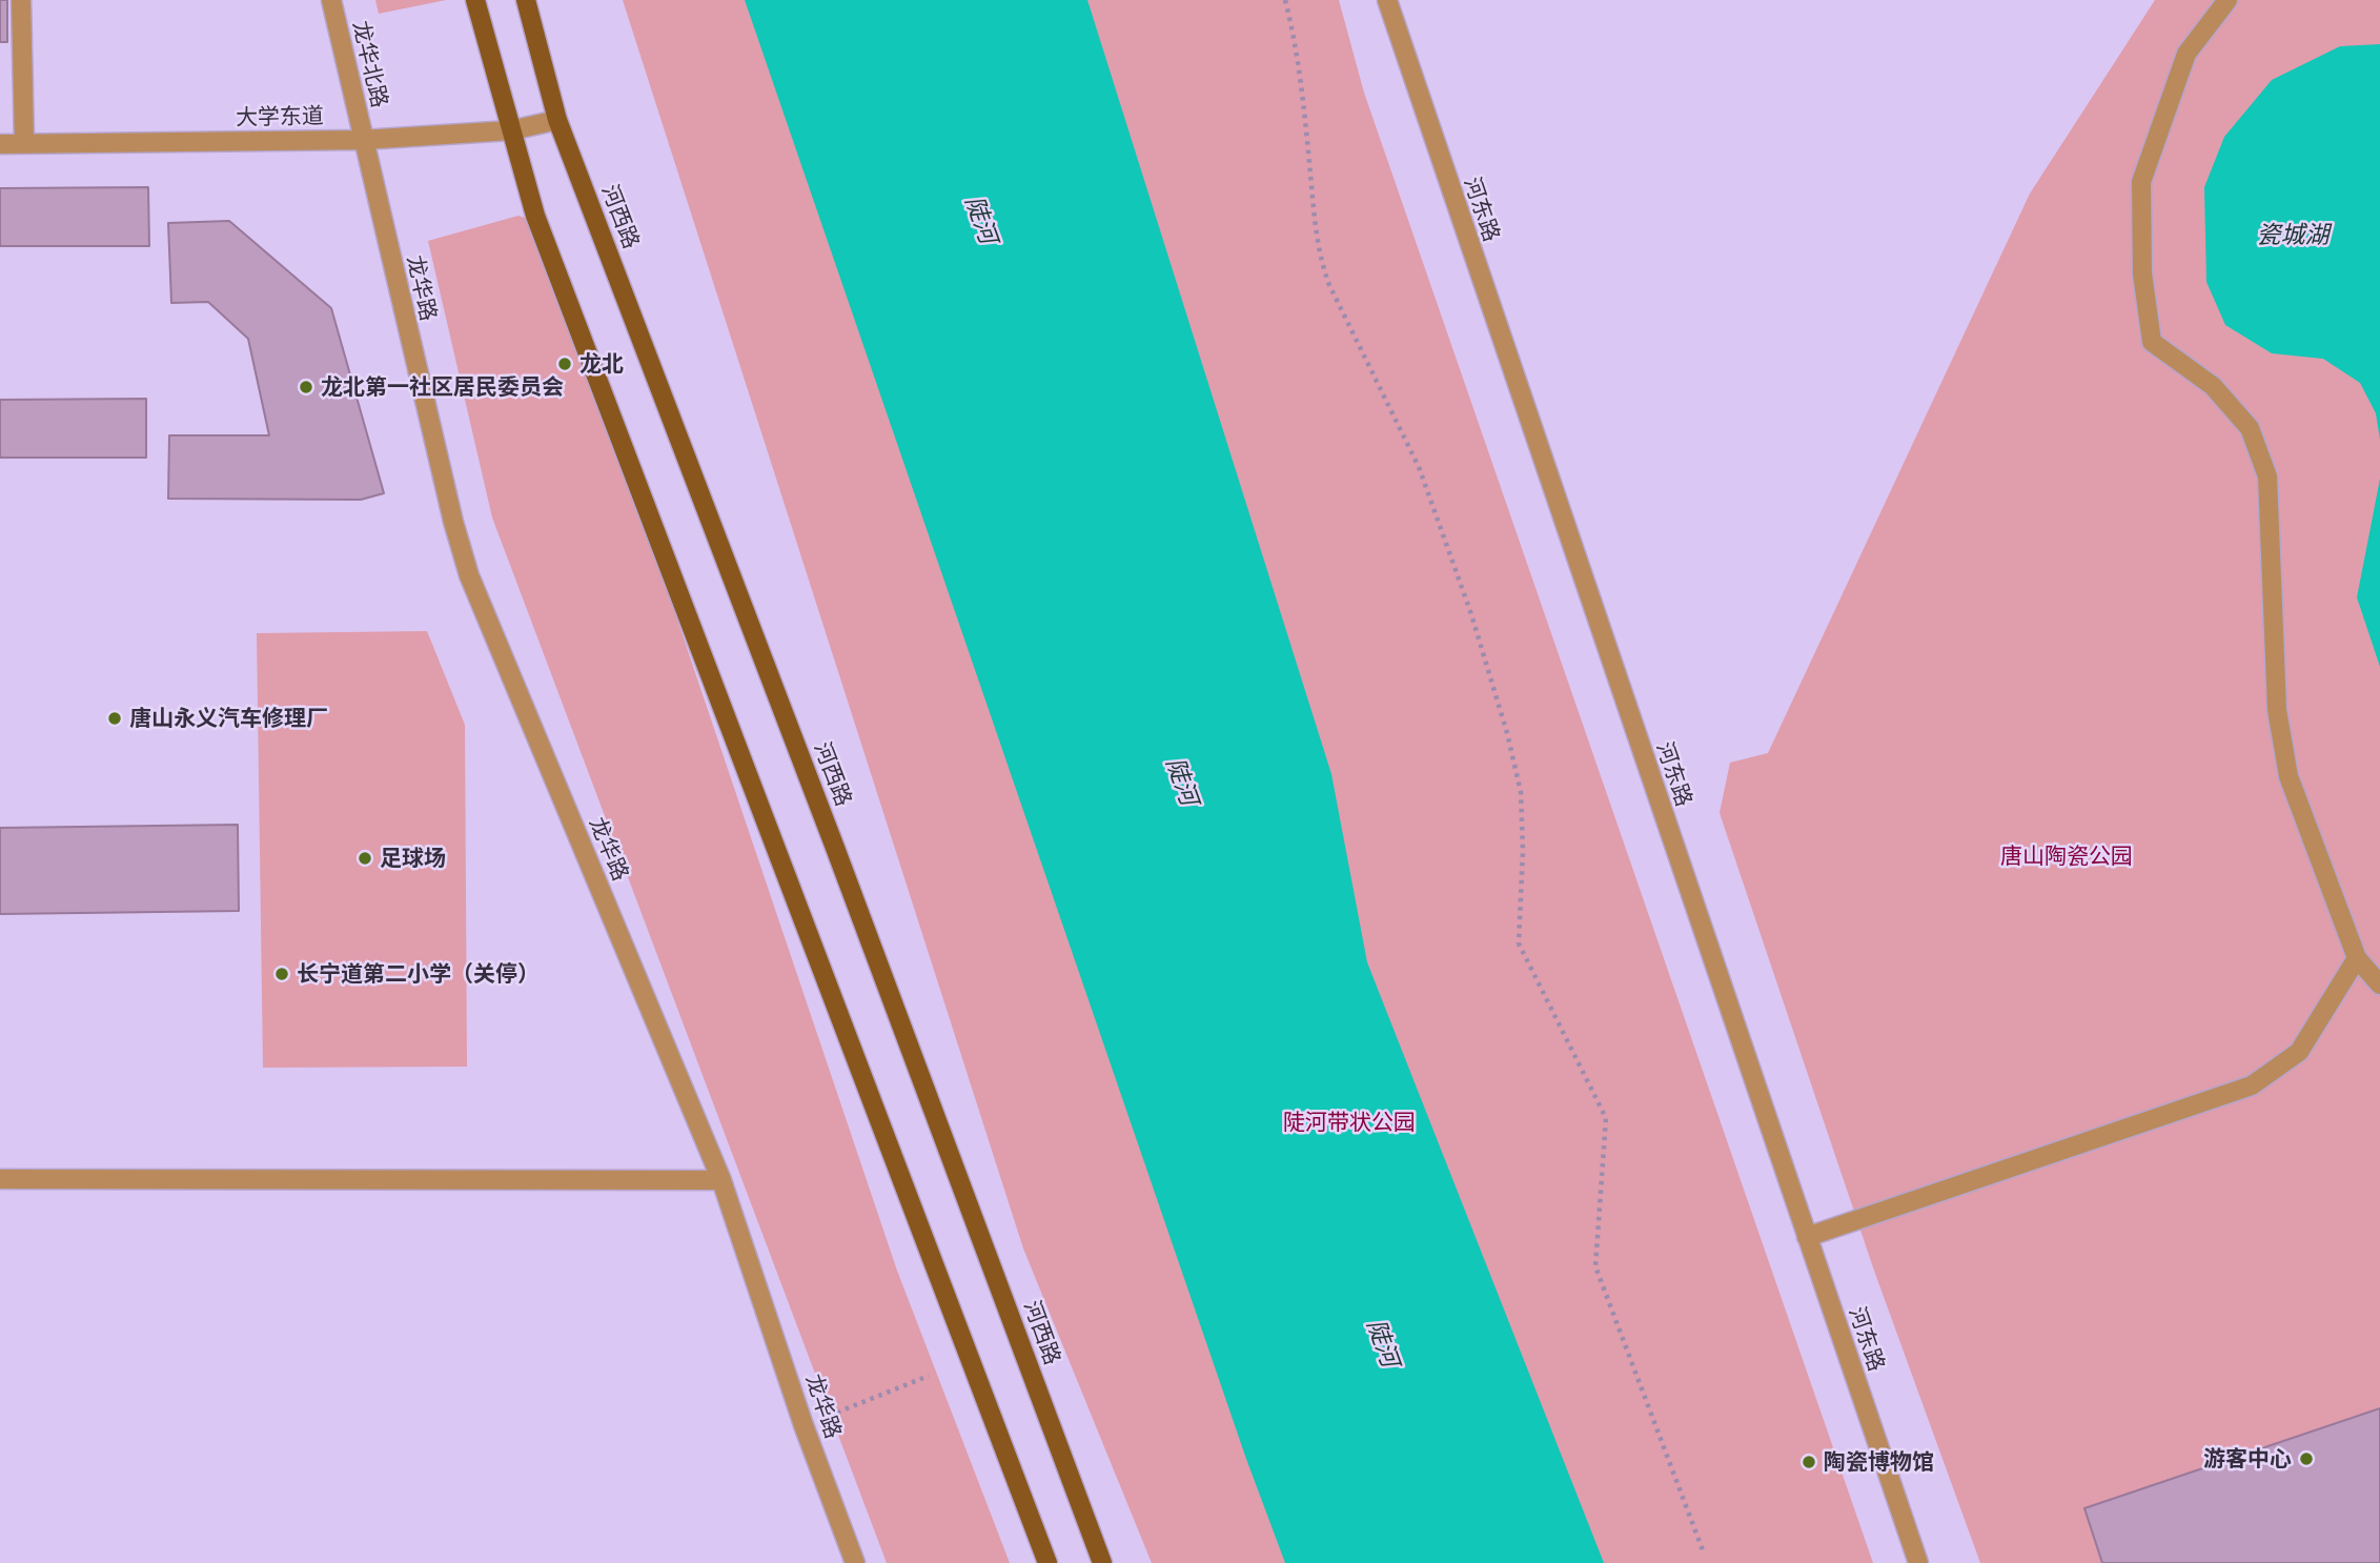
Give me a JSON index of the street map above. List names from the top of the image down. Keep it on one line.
{"streets":{"main road":["河西路"],"street":["龙华北路","大学东道","河东路","龙华路"]},"crossings":[["龙华北路","大学东道"],["龙华北路","龙华路"],["大学东道","河西路"],["大学东道","龙华路"]],"water":["陡河","瓷城湖"],"parks":["唐山陶瓷公园","陡河带状公园"],"places":["龙北","龙北第一社区居民委员会","唐山永义汽车修理厂","足球场","长宁道第二小学（关停）","游客中心","陶瓷博物馆"]}
